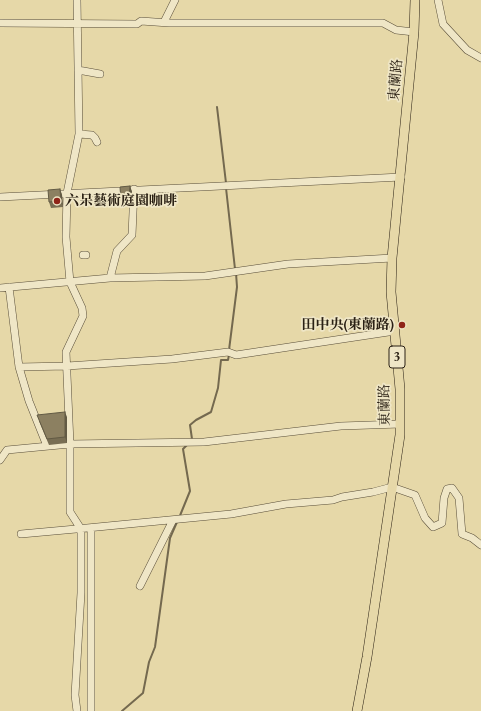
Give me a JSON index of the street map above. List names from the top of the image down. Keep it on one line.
{"streets":{"main road":["東蘭路","3"]},"places":["六呆藝術庭園咖啡","田中央(東蘭路)"]}
